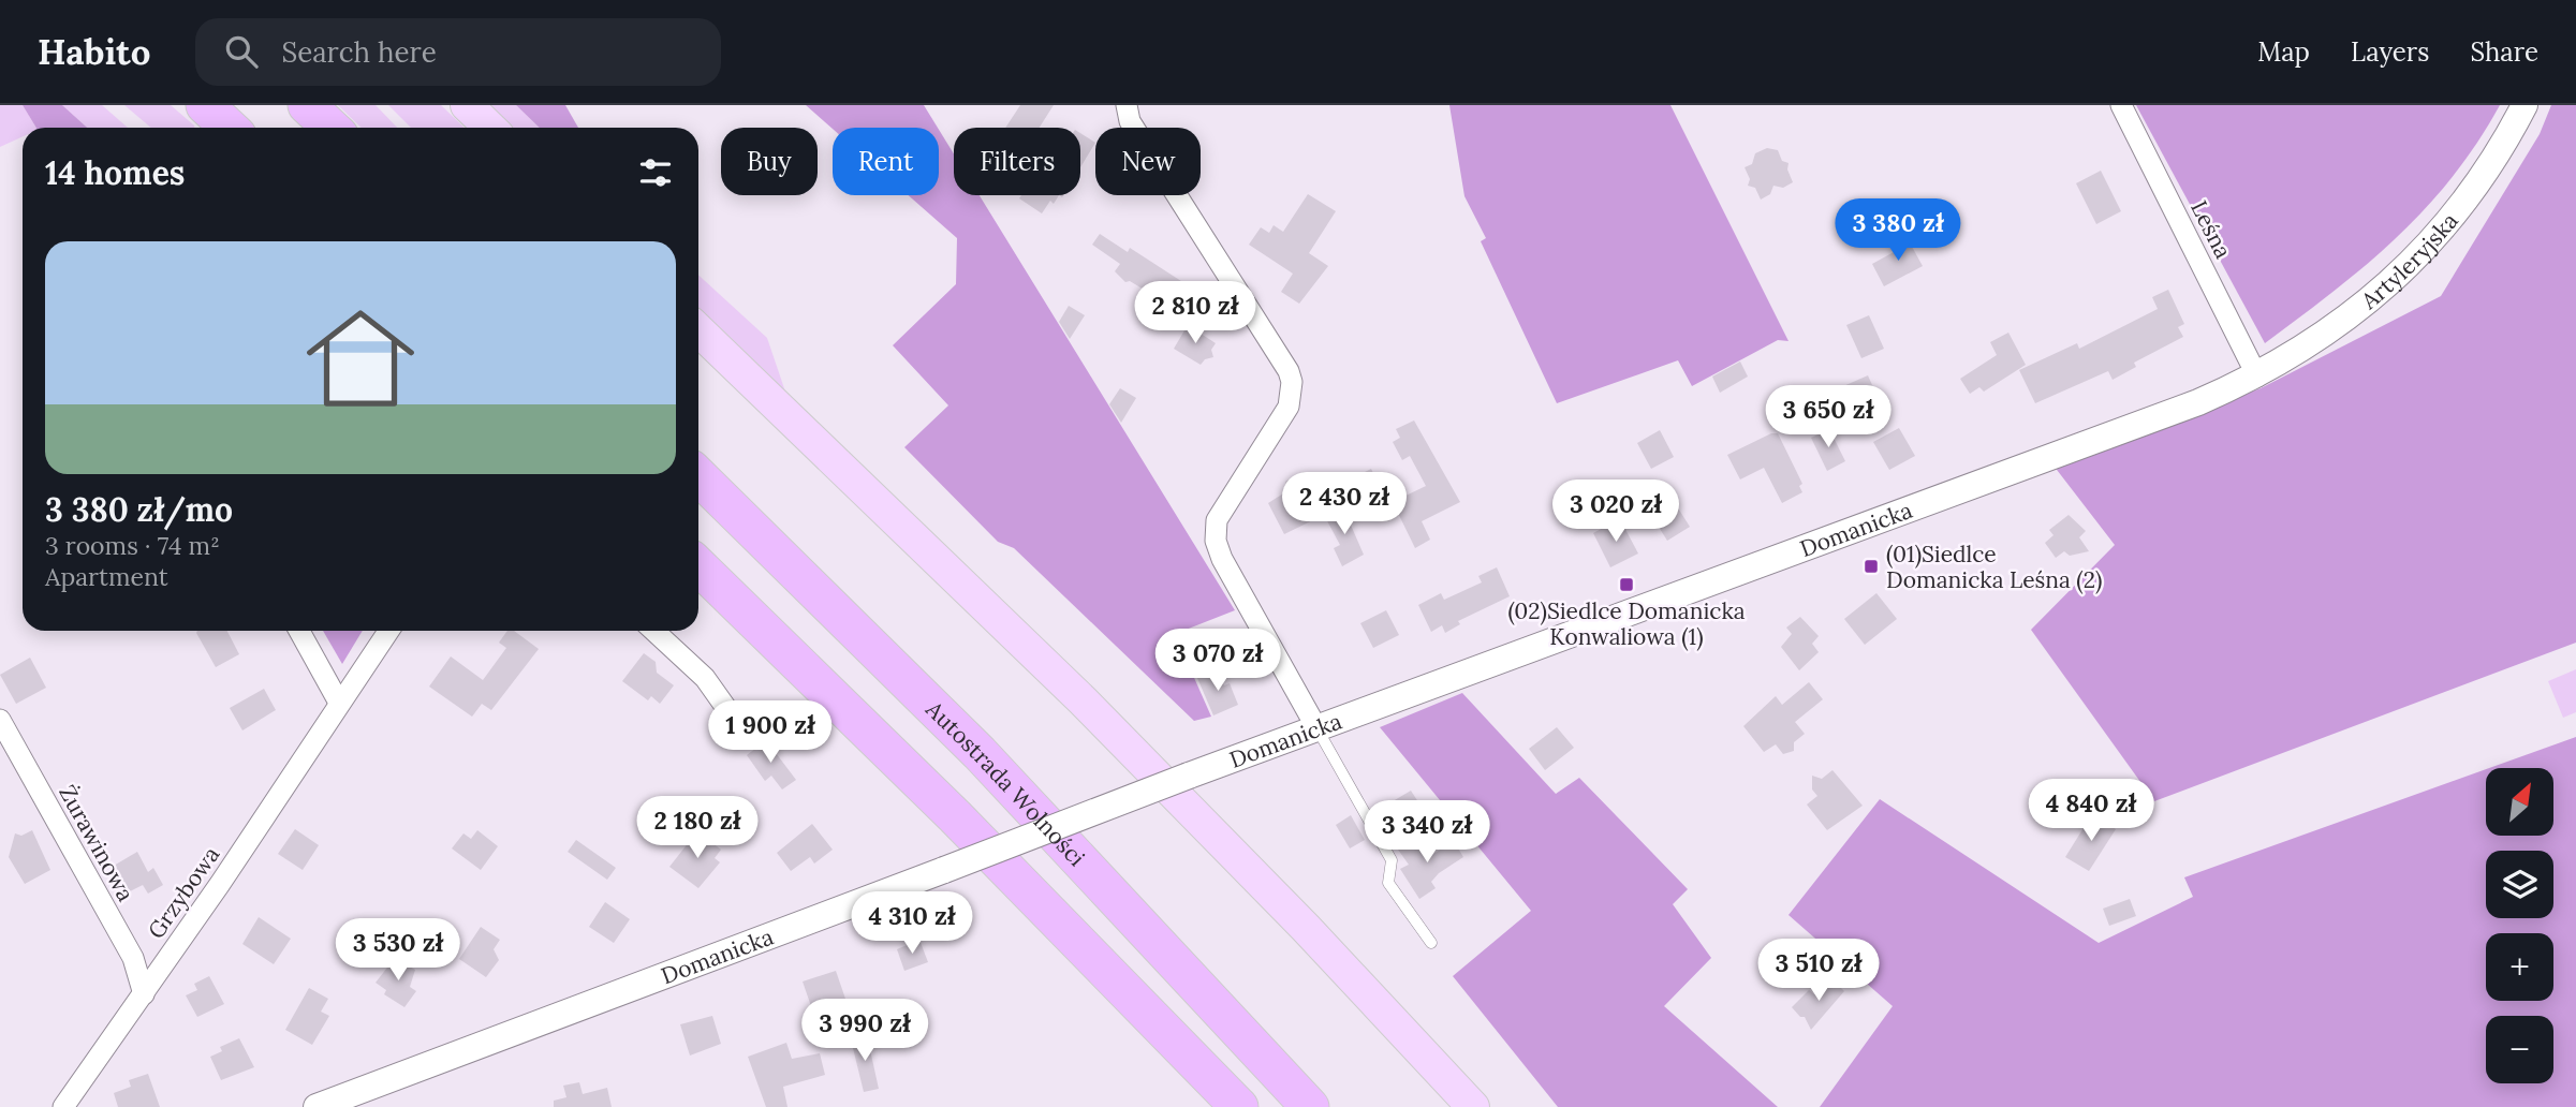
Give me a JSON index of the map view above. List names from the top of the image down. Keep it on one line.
{"streets":{"highway":["Autostrada Wolności"],"street":["Leśna","Artyleryjska","Domanicka","Żurawinowa","Grzybowa"]},"crossings":[["Leśna","Artyleryjska"],["Leśna","Domanicka"],["Artyleryjska","Domanicka"],["Żurawinowa","Grzybowa"]],"places":{"transit":["(01)Siedlce Domanicka Leśna (2)","(02)Siedlce Domanicka Konwaliowa (1)"]},"north":"top right","page":{"header":"Habito","search":"Search here","nav":["Map","Layers","Share"],"chip":["Buy","Rent","Filters","New"],"heading":"14 homes","price":["3 380 zł","2 810 zł","3 650 zł","2 430 zł","3 020 zł","3 070 zł","1 900 zł","4 840 zł","2 180 zł","3 340 zł","4 310 zł","3 530 zł","3 510 zł","3 990 zł"],"list":[{"name":"3 380 zł/mo","note":"3 rooms · 74 m² · Apartment"}],"map_buttons":["+","−"]}}
